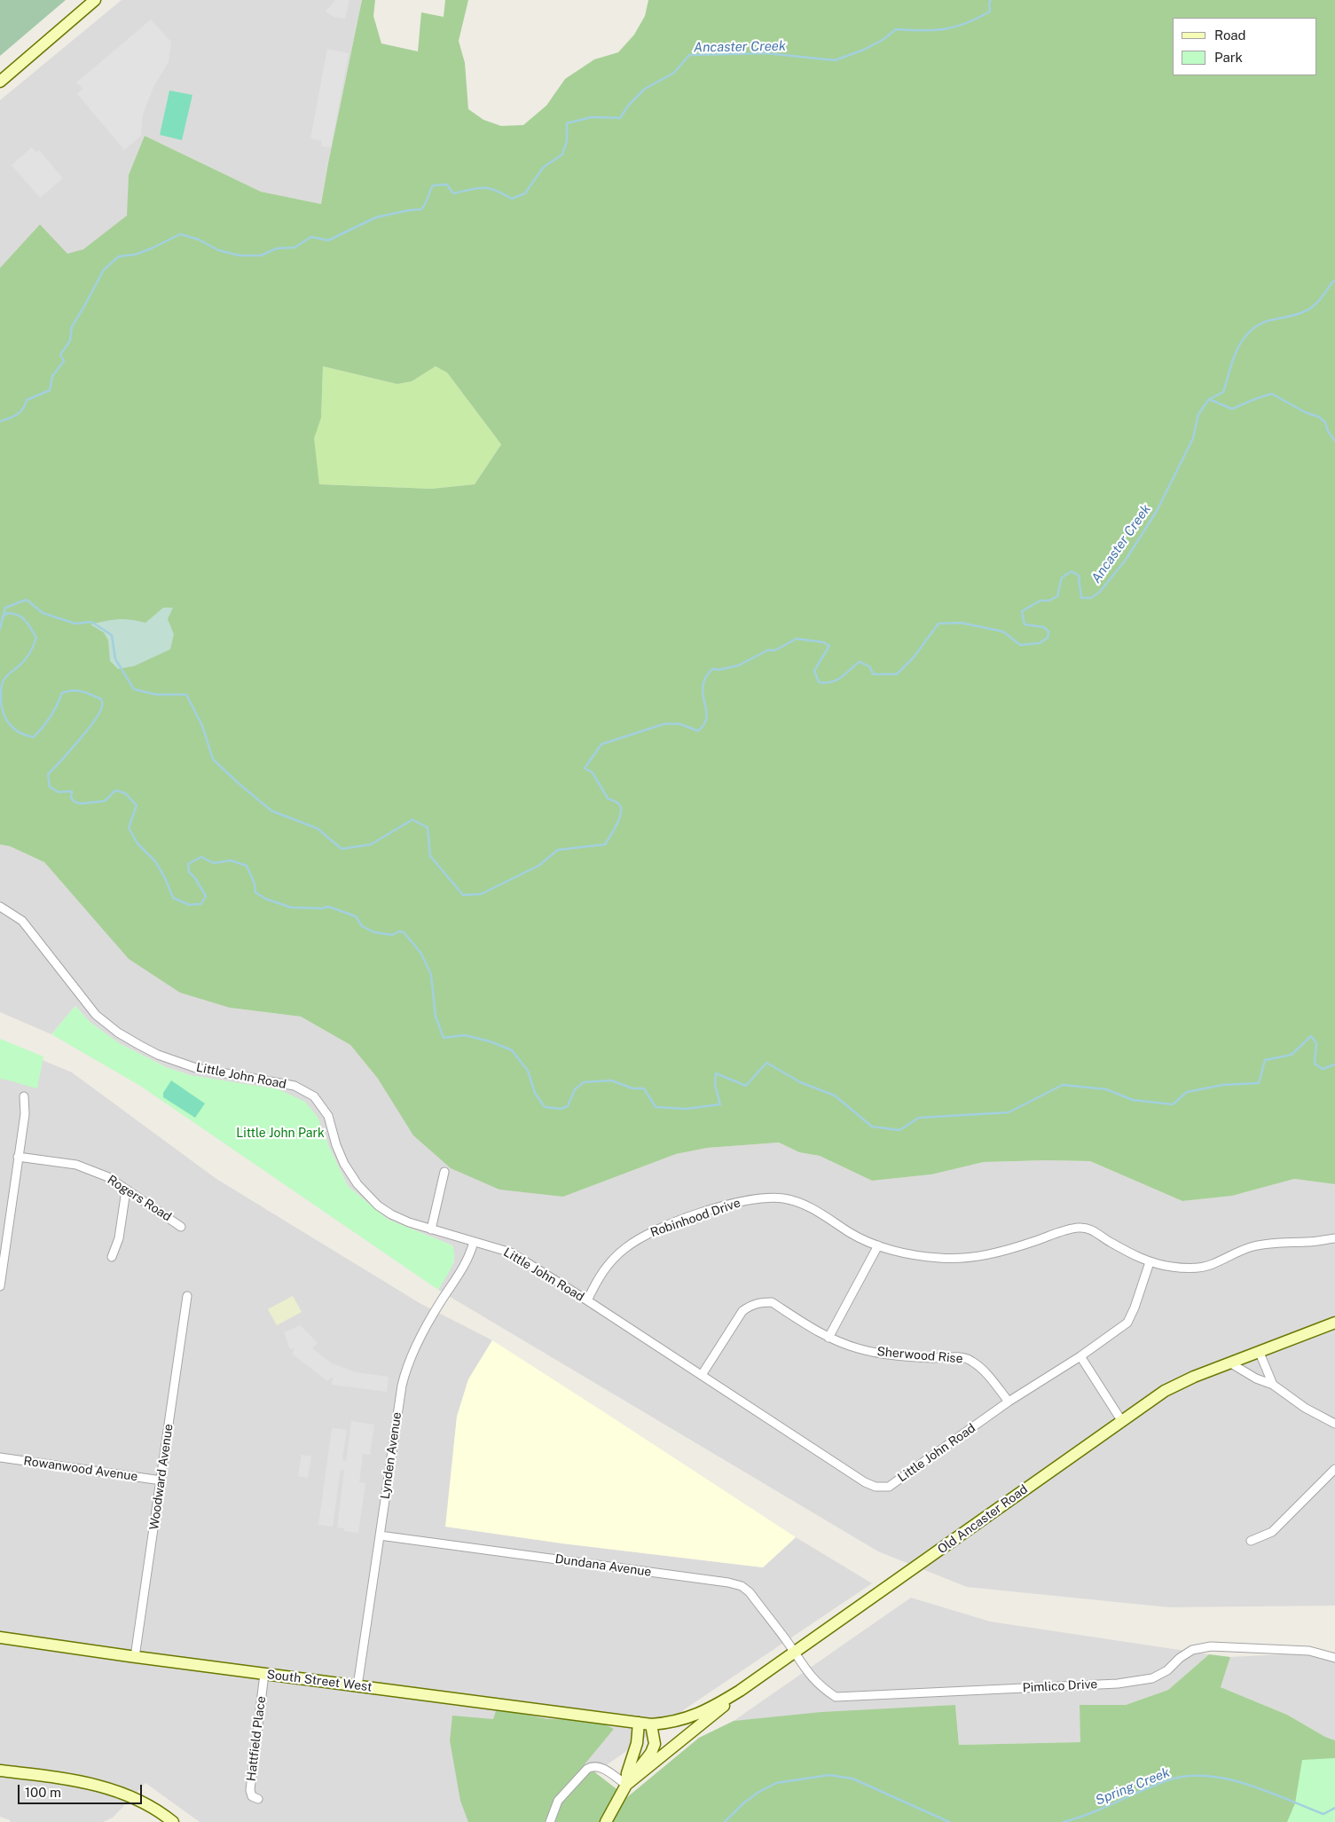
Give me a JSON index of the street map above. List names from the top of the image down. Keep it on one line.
{"streets":{"street":["Little John Road","Rogers Road","Robinhood Drive","Sherwood Rise","Lynden Avenue","Rowanwood Avenue","Woodward Avenue","Old Ancaster Road","Dundana Avenue","South Street West","Pimlico Drive","Hattfield Place"]},"crossings":[["Little John Road","Robinhood Drive"],["Little John Road","Sherwood Rise"],["Little John Road","Lynden Avenue"],["Lynden Avenue","Dundana Avenue"],["Lynden Avenue","South Street West"],["Rowanwood Avenue","Woodward Avenue"],["Woodward Avenue","South Street West"],["Old Ancaster Road","Dundana Avenue"],["Old Ancaster Road","South Street West"],["Old Ancaster Road","Pimlico Drive"],["Dundana Avenue","Pimlico Drive"],["South Street West","Hattfield Place"]],"water":["Ancaster Creek","Spring Creek"],"parks":["Little John Park"],"legend":["Road","Park"],"scale_bar":"100 m"}
